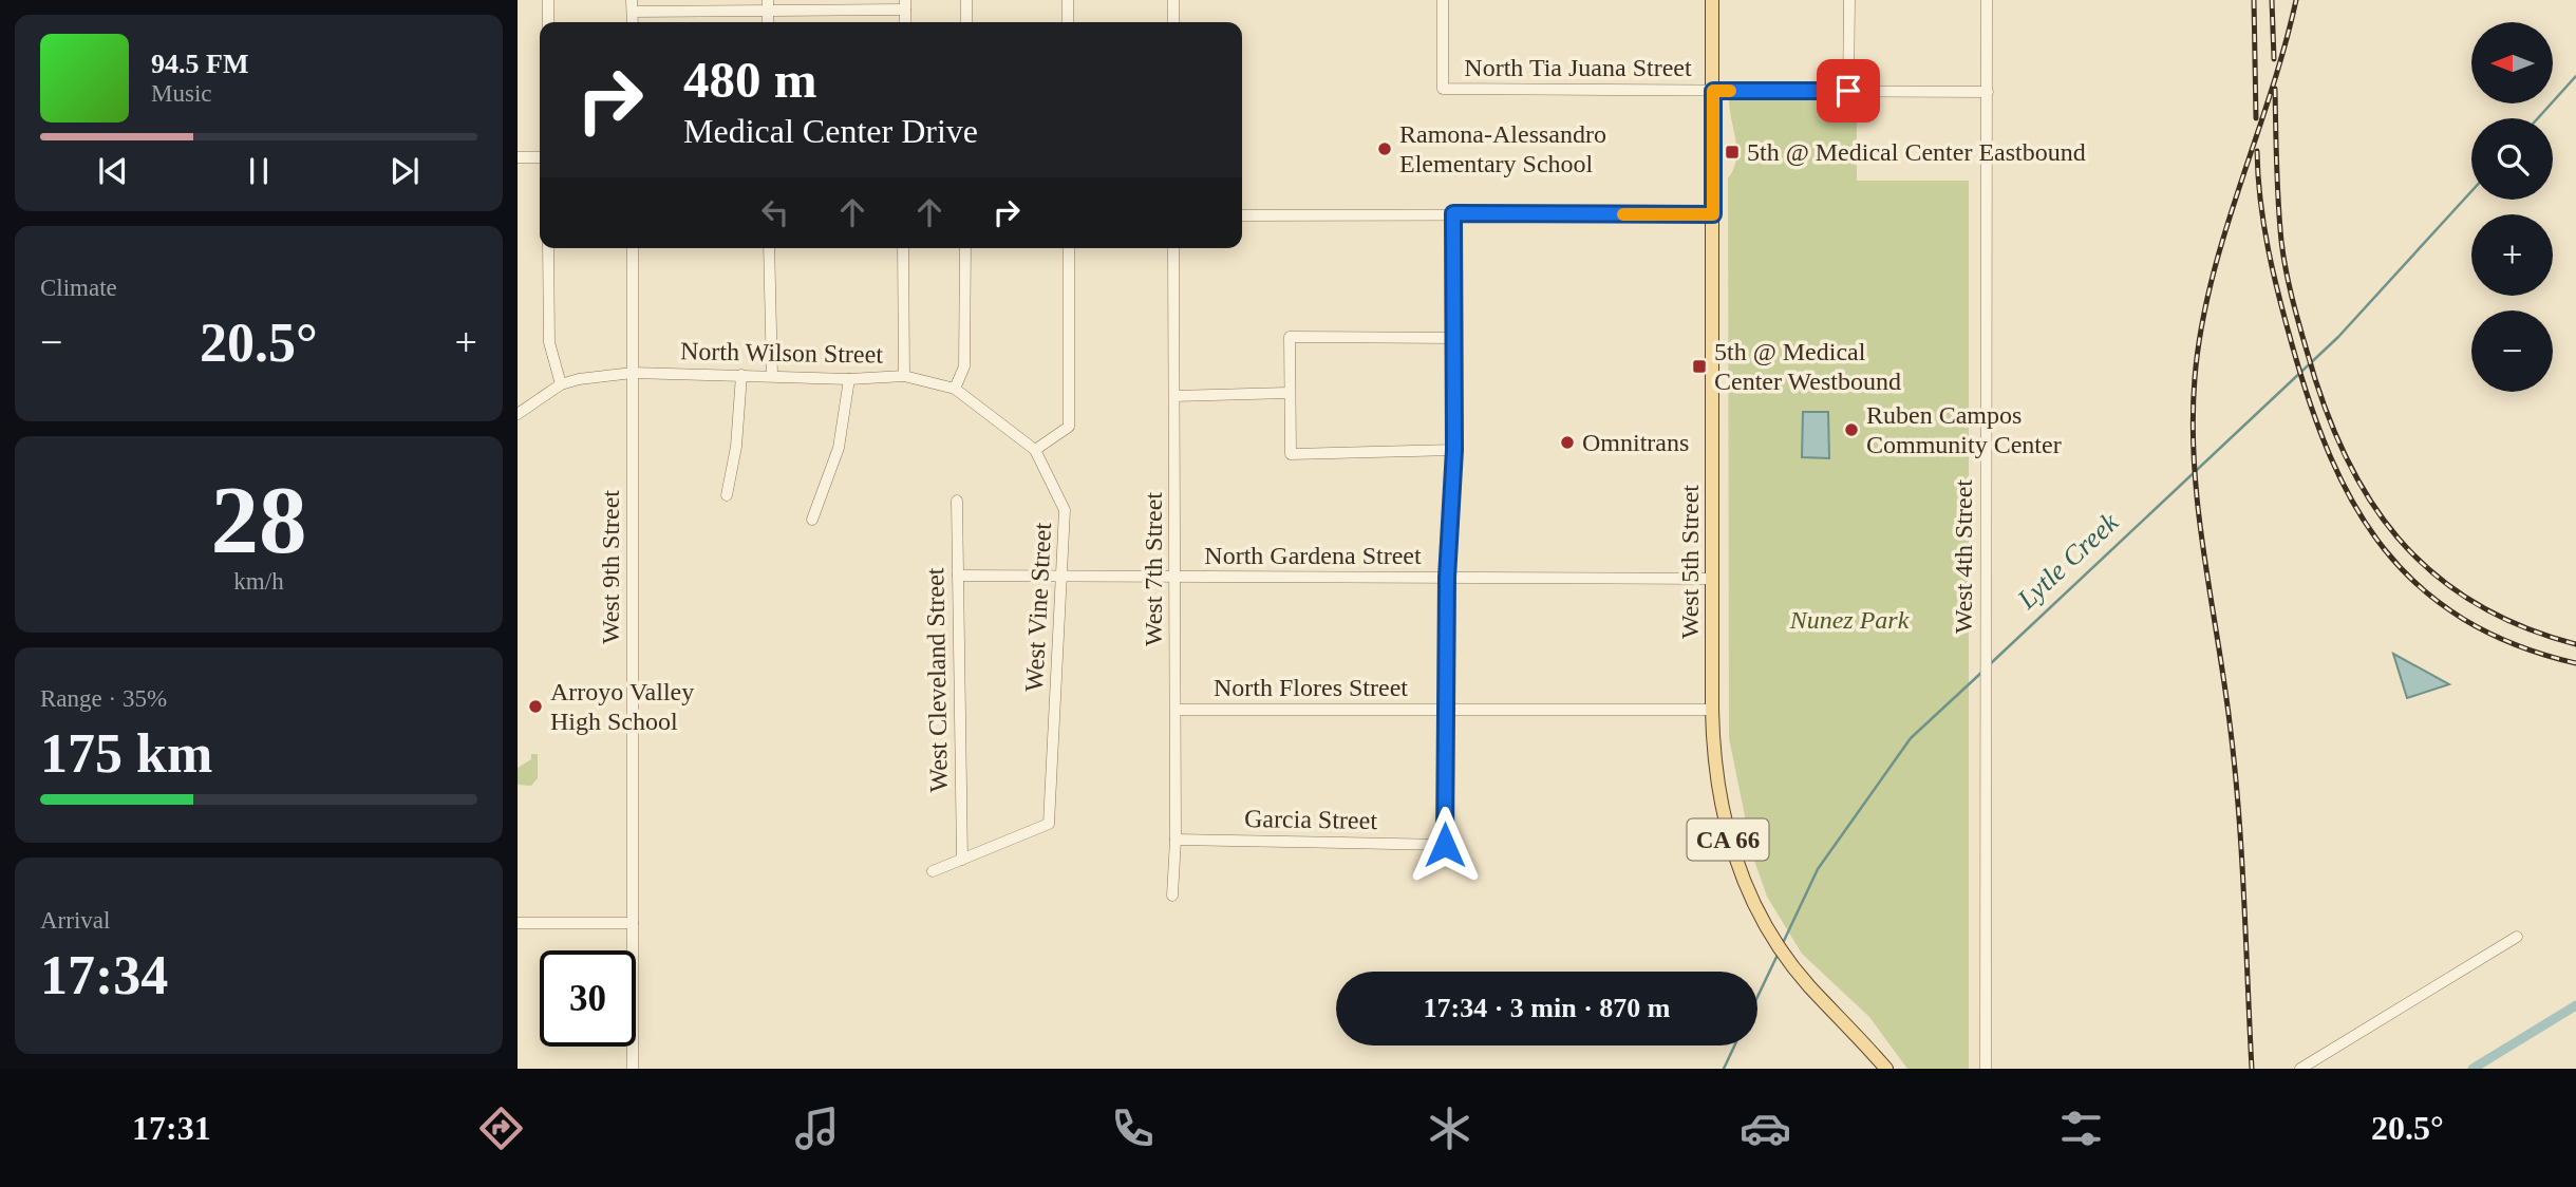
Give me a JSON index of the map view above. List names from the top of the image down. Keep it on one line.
{"streets":{"main road":["West 5th Street","CA 66"],"street":["North Tia Juana Street","North Wilson Street","North Gardena Street","West 4th Street","West 9th Street","West 7th Street","West Vine Street","West Cleveland Street","North Flores Street","Garcia Street"]},"crossings":[["North Tia Juana Street","West 4th Street"],["North Tia Juana Street","West 5th Street"],["North Wilson Street","West 9th Street"],["North Wilson Street","West Vine Street"],["North Gardena Street","West 5th Street"],["North Gardena Street","West 7th Street"],["North Gardena Street","West Vine Street"],["North Gardena Street","West Cleveland Street"],["West 5th Street","North Flores Street"],["West 7th Street","North Flores Street"],["West 7th Street","Garcia Street"],["West Vine Street","West Cleveland Street"],["North Flores Street","Garcia Street"]],"water":["Lytle Creek"],"parks":["Nunez Park"],"places":{"other":["Ramona-Alessandro Elementary School","Ruben Campos Community Center","Omnitrans","Arroyo Valley High School"],"transit":["5th @ Medical Center Eastbound","5th @ Medical Center Westbound"]},"north":"left","page":{"map_buttons":["+","−"],"turn":["480 m","Medical Center Drive"],"song":["94.5 FM","Music"],"tile":["Climate",["28","km/h"],["Range · 35%","175 km"],["Arrival","17:34"]],"heat":["−","20.5°","+"],"limit":"30","trip":"17:34 · 3 min · 870 m","tabs":["17:31","20.5°"]}}
